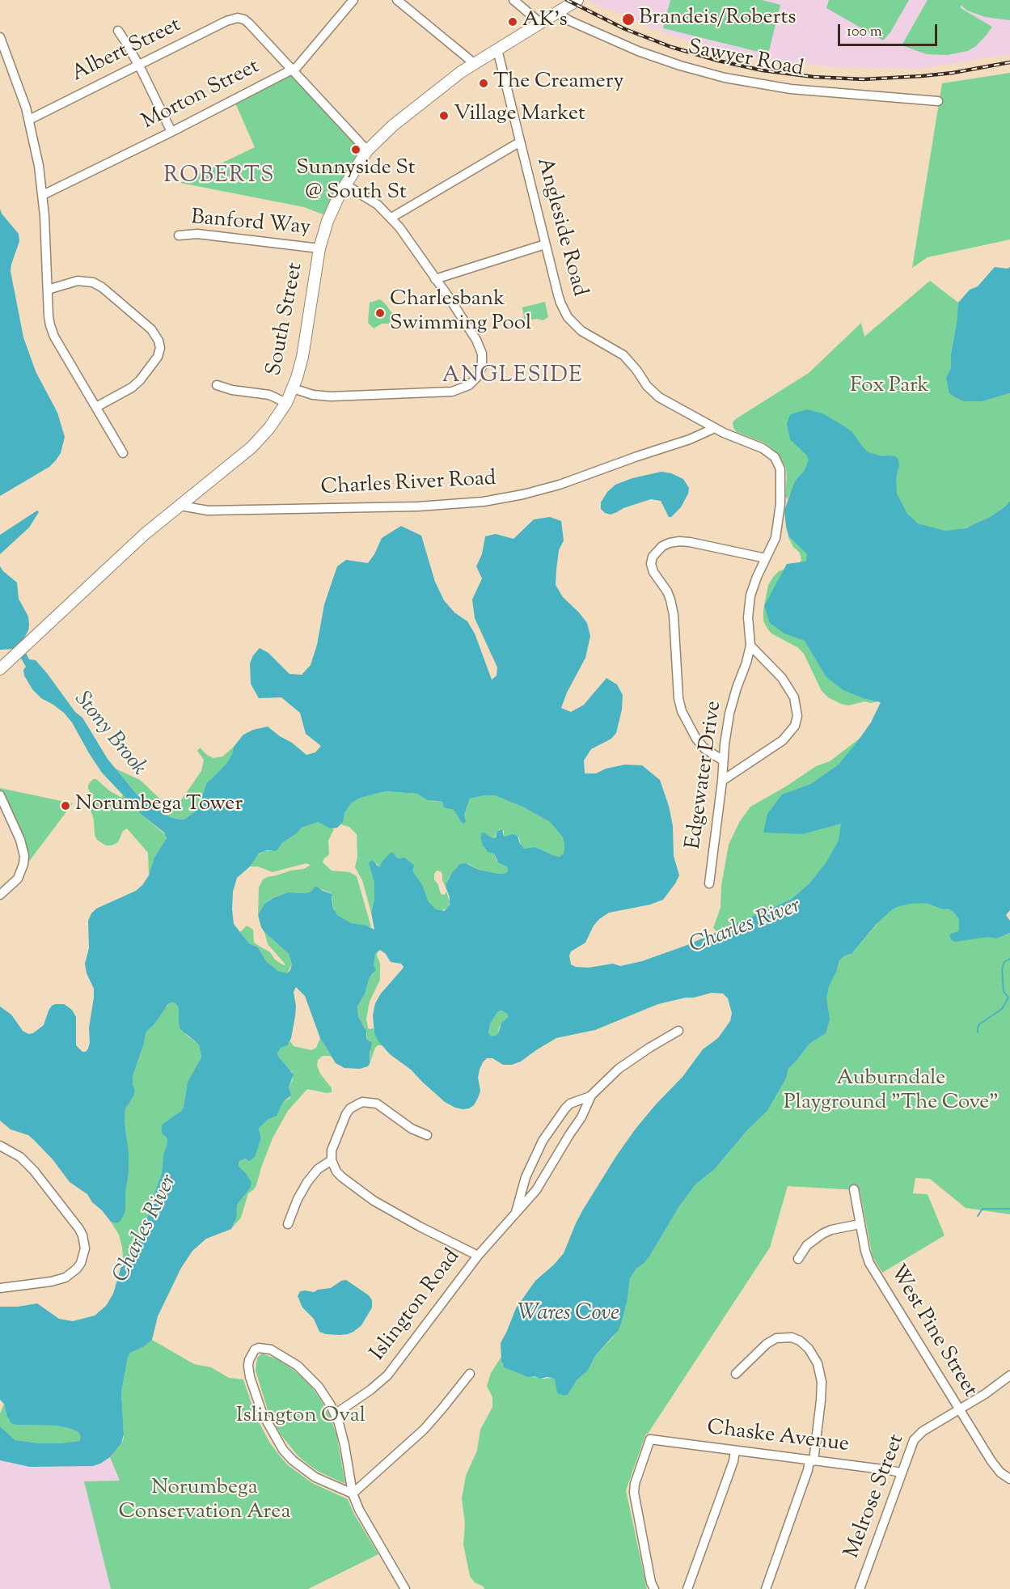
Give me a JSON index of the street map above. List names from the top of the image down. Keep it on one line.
{"streets":{"main road":["South Street"],"street":["Albert Street","Sawyer Road","Morton Street","Banford Way","Angleside Road","Charles River Road","Edgewater Drive","Islington Road","West Pine Street","Chaske Avenue","Melrose Street"]},"crossings":[["Albert Street","Morton Street"],["Sawyer Road","South Street"],["Banford Way","South Street"],["Angleside Road","South Street"],["Angleside Road","Charles River Road"],["Angleside Road","Edgewater Drive"],["South Street","Charles River Road"],["Charles River Road","Edgewater Drive"],["West Pine Street","Melrose Street"],["Chaske Avenue","Melrose Street"]],"districts":["ROBERTS","ANGLESIDE"],"water":["Stony Brook","Charles River","Wares Cove"],"parks":["Fox Park","Auburndale Playground \"The Cove\"","Islington Oval","Norumbega Conservation Area"],"places":["Brandeis/Roberts","AK's","The Creamery","Village Market","Sunnyside St @ South St","Charlesbank Swimming Pool","Norumbega Tower"],"scale_bar":"100 m"}
